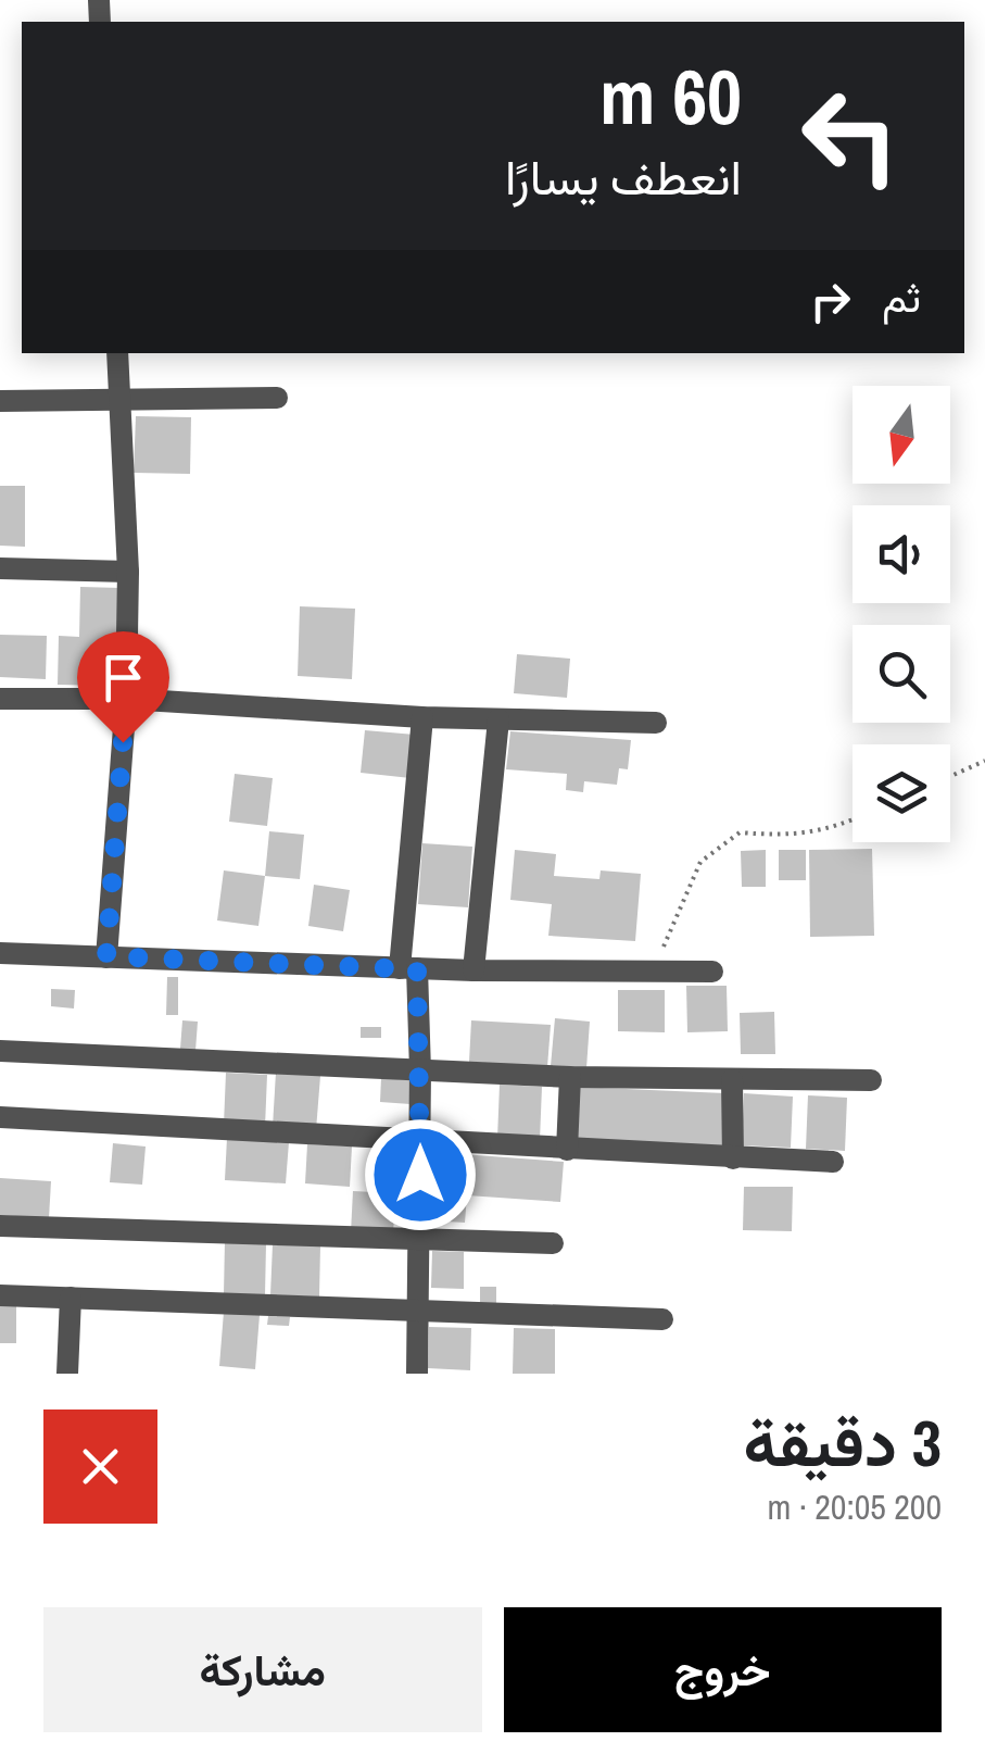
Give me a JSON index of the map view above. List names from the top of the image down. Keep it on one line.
{"north":"bottom","page":{"turn":["60 m","انعطف يسارًا"],"then":"ثم","heading":["3 دقيقة","200 m · 20:05"],"buttons":["خروج","مشاركة"]}}
